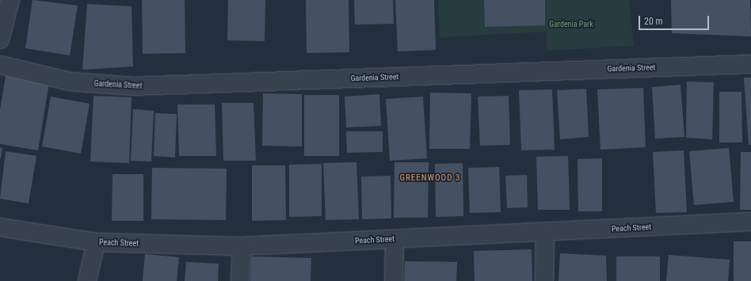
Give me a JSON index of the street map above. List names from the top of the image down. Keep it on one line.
{"streets":{"street":["Gardenia Street","Peach Street"]},"districts":["GREENWOOD 3"],"parks":["Gardenia Park"],"scale_bar":"20 m"}
